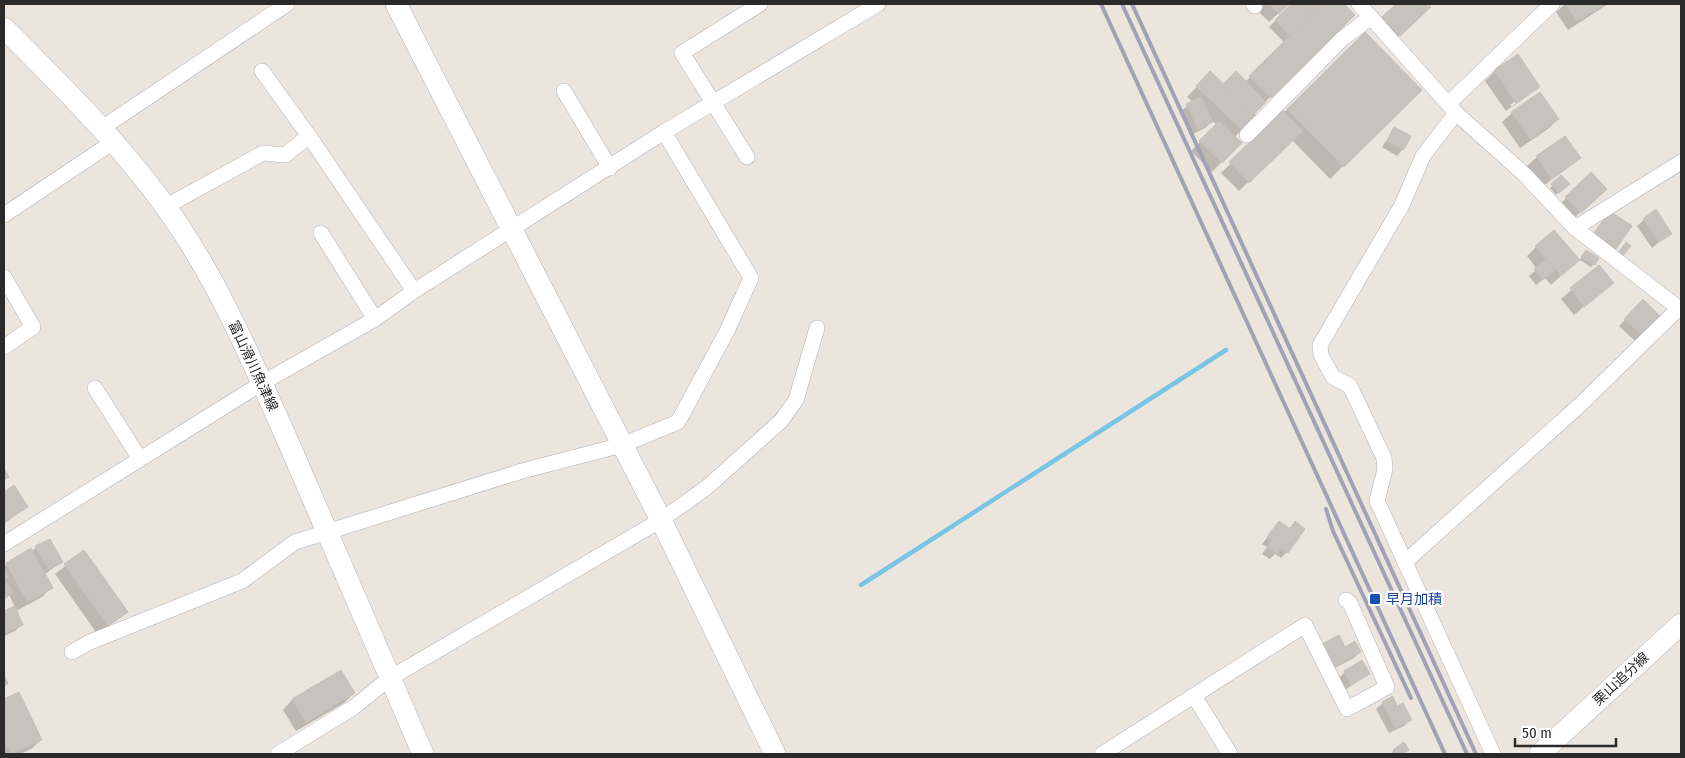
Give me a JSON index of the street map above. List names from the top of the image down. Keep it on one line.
{"streets":{"main road":["富山滑川魚津線","栗山追分線"]},"places":{"transit":["早月加積"]},"scale_bar":"50 m"}
